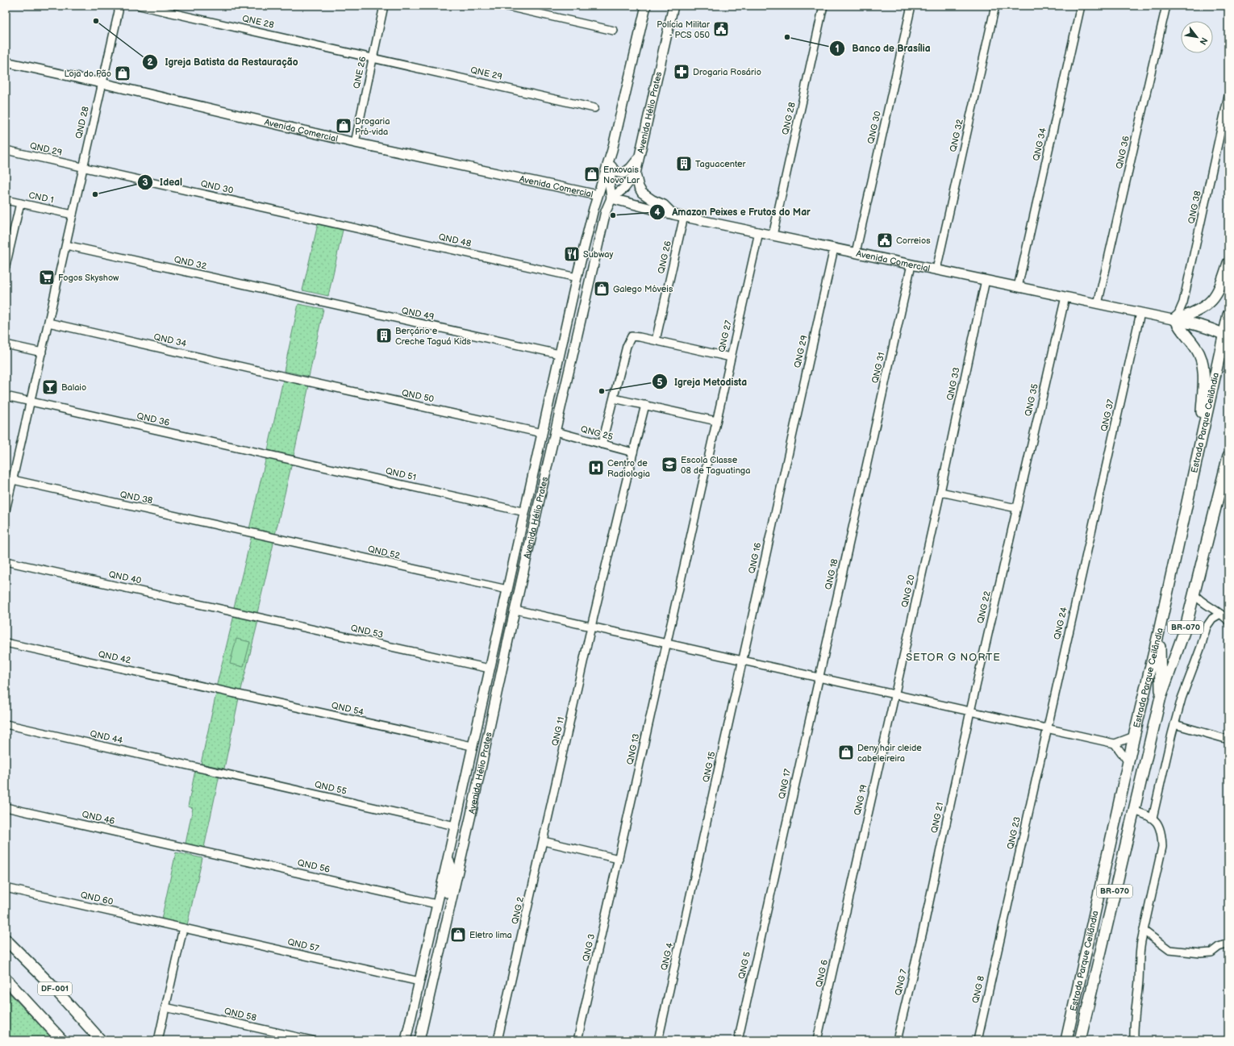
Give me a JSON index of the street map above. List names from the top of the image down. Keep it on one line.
{"streets":{"highway":["Estrada Parque Ceilândia","BR-070","DF-001"],"main road":["Avenida Hélio Prates","Avenida Comercial"],"street":["QNE 28","QNE 26","QNE 29","QNG 28","QND 28","QNG 30","QNG 32","QNG 34","QND 29","QNG 36","QND 30","CND 1","QNG 38","QND 48","QNG 26","QND 32","QND 49","QNG 27","QND 34","QNG 29","QNG 31","QNG 33","QND 50","QNG 35","QNG 37","QND 36","QNG 25","QND 51","QND 38","QND 52","QNG 16","QNG 18","QND 40","QNG 20","QNG 22","QNG 24","QND 53","QND 42","QND 54","QNG 11","QND 44","QNG 13","QNG 15","QNG 17","QND 55","QNG 19","QND 46","QNG 21","QNG 23","QND 56","QND 60","QNG 2","QND 57","QNG 3","QNG 4","QNG 5","QNG 6","QNG 7","QNG 8","QND 58"]},"crossings":[["QNE 28","QNE 26"],["QNE 28","QNE 29"],["QNE 26","QNE 29"],["QNE 26","Avenida Comercial"],["Avenida Hélio Prates","Avenida Comercial"],["Avenida Hélio Prates","QND 48"],["Avenida Hélio Prates","QND 49"],["Avenida Hélio Prates","QND 50"],["Avenida Hélio Prates","QNG 25"],["Avenida Hélio Prates","QND 51"],["Avenida Hélio Prates","QND 52"],["Avenida Hélio Prates","QND 53"],["Avenida Hélio Prates","QND 54"],["Avenida Hélio Prates","QND 55"],["Avenida Hélio Prates","QND 56"],["Avenida Hélio Prates","QND 57"],["QNG 28","Avenida Comercial"],["QND 28","Avenida Comercial"],["QND 28","QND 29"],["QND 28","QND 30"],["QND 28","CND 1"],["QND 28","QND 32"],["QND 28","QND 34"],["QND 28","QND 36"],["QND 28","QND 38"],["QNG 30","Avenida Comercial"],["Avenida Comercial","QNG 32"],["Avenida Comercial","QNG 34"],["Avenida Comercial","QNG 36"],["Avenida Comercial","QNG 38"],["Avenida Comercial","QNG 26"],["Avenida Comercial","QNG 27"],["Avenida Comercial","QNG 29"],["Avenida Comercial","QNG 31"],["Avenida Comercial","QNG 33"],["Avenida Comercial","QNG 35"],["Avenida Comercial","QNG 37"],["QND 29","QND 30"],["QND 30","QND 48"],["QND 32","QND 49"],["QNG 27","QNG 13"],["QND 34","QND 50"],["QNG 29","QNG 16"],["QNG 31","QNG 18"],["QNG 33","QNG 20"],["QNG 35","QNG 22"],["QNG 37","QNG 24"],["QND 36","QND 51"],["QNG 25","QNG 11"],["QND 38","QND 52"],["QNG 16","QNG 15"],["QNG 18","QNG 17"],["QND 40","QND 53"],["QNG 20","QNG 19"],["QNG 22","QNG 21"],["QNG 24","QNG 23"],["QND 42","QND 54"],["QNG 11","QNG 2"],["QND 44","QND 55"],["QNG 13","QNG 3"],["QNG 15","QNG 4"],["QNG 17","QNG 5"],["QNG 19","QNG 6"],["QND 46","QND 56"],["QNG 21","QNG 7"],["QNG 23","QNG 8"],["QND 60","QND 57"]],"districts":["SETOR G NORTE"],"places":{"other":["Igreja Batista da Restauração","Banco de Brasília","Ideal","Amazon Peixes e Frutos do Mar","Igreja Metodista"],"public building":["Polícia Militar - PCS 050","Correios"],"pharmacy":["Drogaria Rosário"],"shop":["Loja do Pão","Drogaria Pró-vida","Enxovais Novo Lar","Galego Móveis","Deny hair cleide cabeleireira","Eletro lima"],"building":["Taguacenter","Berçário e Creche Taguá Kids"],"restaurant":["Subway"],"supermarket":["Fogos Skyshow"],"bar":["Balaio"],"school or university":["Escola Classe 08 de Taguatinga"],"hospital":["Centro de Radiologia"]},"north":"bottom right"}
